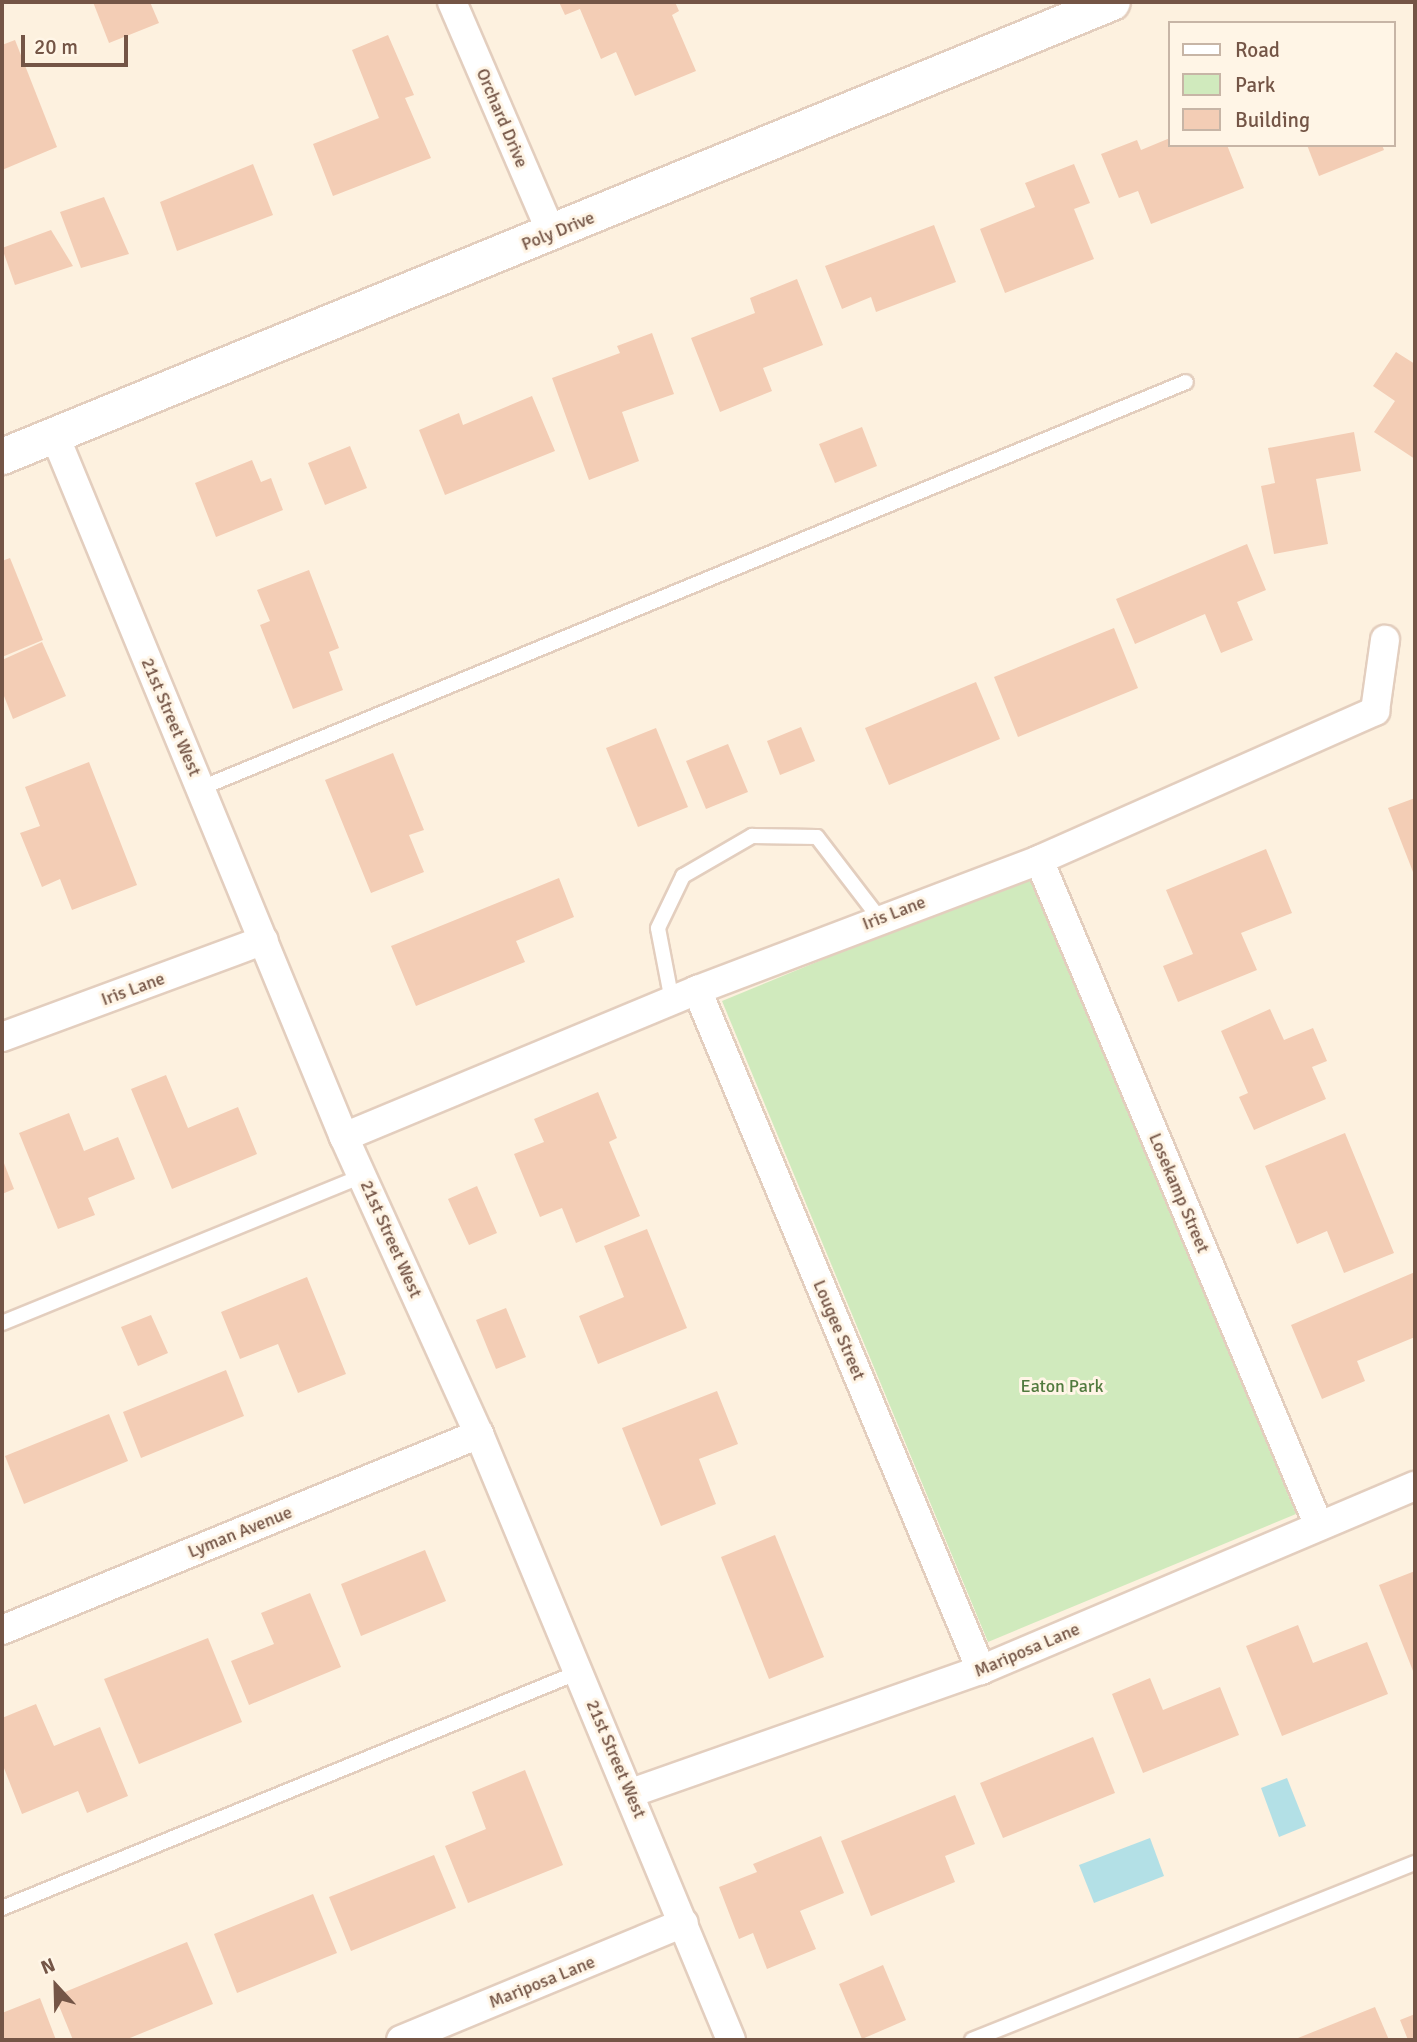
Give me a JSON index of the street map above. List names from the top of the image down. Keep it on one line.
{"streets":{"street":["Orchard Drive","Poly Drive","21st Street West","Iris Lane","Losekamp Street","Lougee Street","Lyman Avenue","Mariposa Lane"]},"crossings":[["Orchard Drive","Poly Drive"],["Poly Drive","21st Street West"],["21st Street West","Iris Lane"],["21st Street West","Lyman Avenue"],["21st Street West","Mariposa Lane"],["Iris Lane","Losekamp Street"],["Iris Lane","Lougee Street"],["Losekamp Street","Mariposa Lane"],["Lougee Street","Mariposa Lane"]],"parks":["Eaton Park"],"legend":["Road","Park","Building"],"scale_bar":"20 m","north":"top"}
